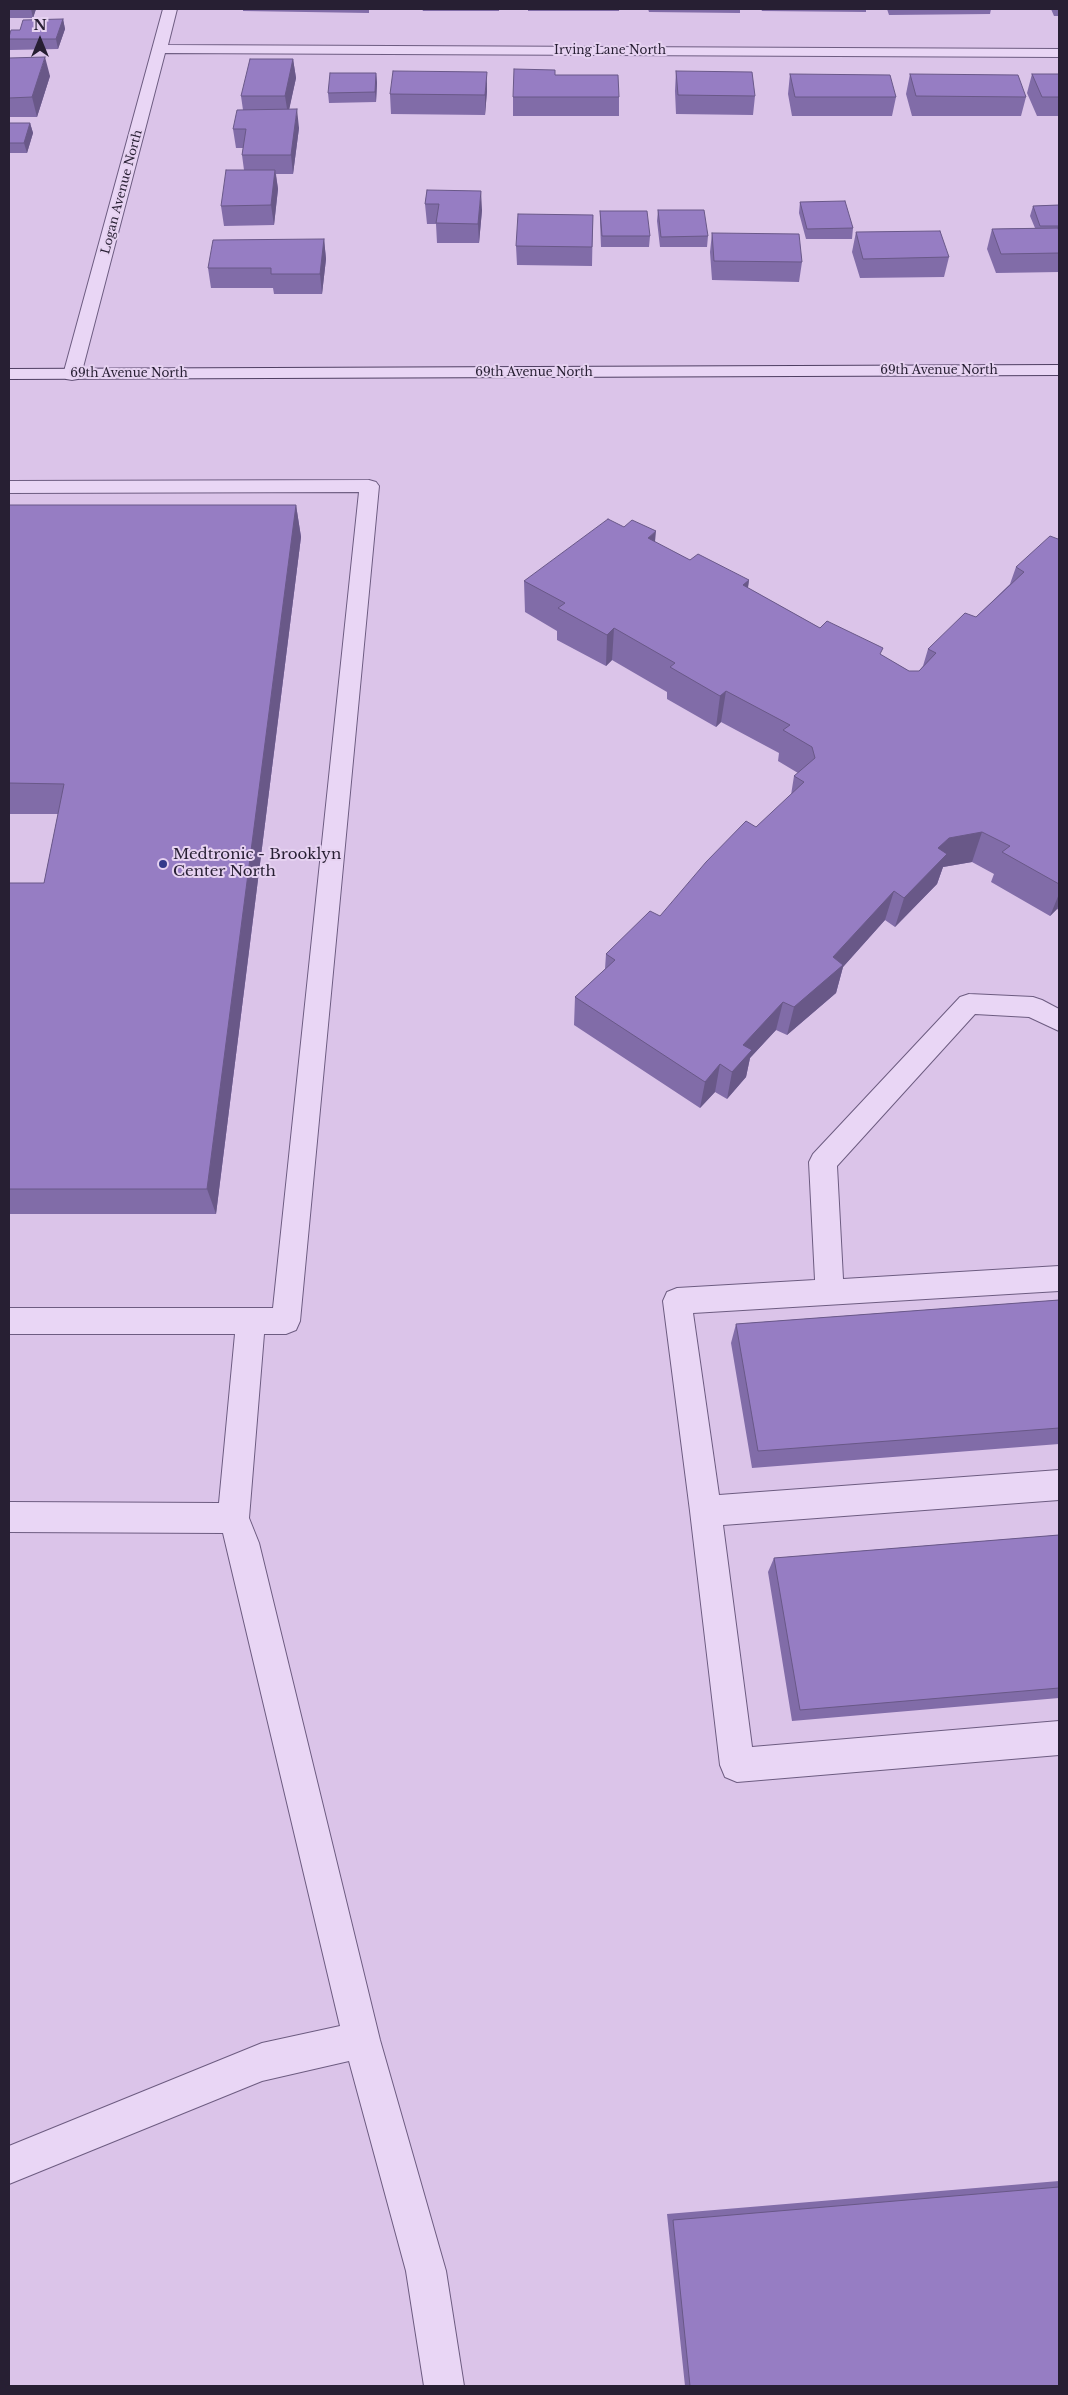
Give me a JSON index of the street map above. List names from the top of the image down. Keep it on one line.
{"streets":{"street":["Irving Lane North","Logan Avenue North","69th Avenue North"]},"crossings":[["Irving Lane North","Logan Avenue North"],["Logan Avenue North","69th Avenue North"]],"places":["Medtronic - Brooklyn Center North"],"north":"top"}
